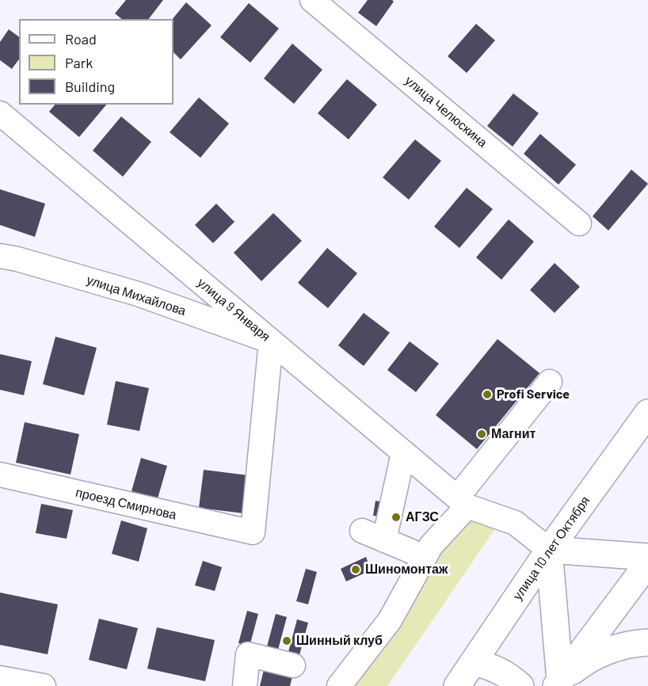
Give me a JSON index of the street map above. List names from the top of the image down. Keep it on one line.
{"streets":{"main road":["улица 10 лет Октября"],"street":["улица Челюскина","улица Михайлова","улица 9 Января","проезд Смирнова"]},"crossings":[["улица Михайлова","улица 9 Января"],["улица Михайлова","проезд Смирнова"],["улица 9 Января","проезд Смирнова"]],"places":["Profi Service","Магнит","АГЗС","Шиномонтаж","Шинный клуб"],"legend":["Road","Park","Building"]}
